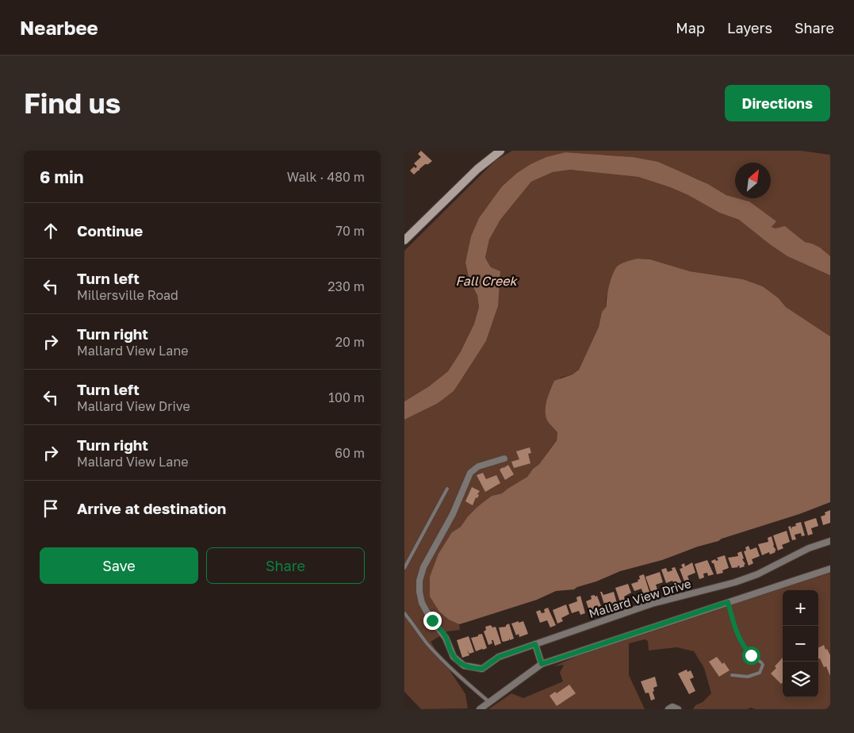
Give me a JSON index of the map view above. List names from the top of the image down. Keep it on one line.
{"streets":{"street":["Mallard View Drive"]},"water":["Fall Creek"],"north":"top right","page":{"header":"Nearbee","nav":["Map","Layers","Share"],"buttons":["Directions",["Save","Share"]],"title":"Find us","heading":["6 min","Walk · 480 m"],"list":[["Continue","70 m"],["Turn left","Millersville Road","230 m"],["Turn right","Mallard View Lane","20 m"],["Turn left","Mallard View Drive","100 m"],["Turn right","Mallard View Lane","60 m"],"Arrive at destination"],"map_buttons":["+","−"]}}
